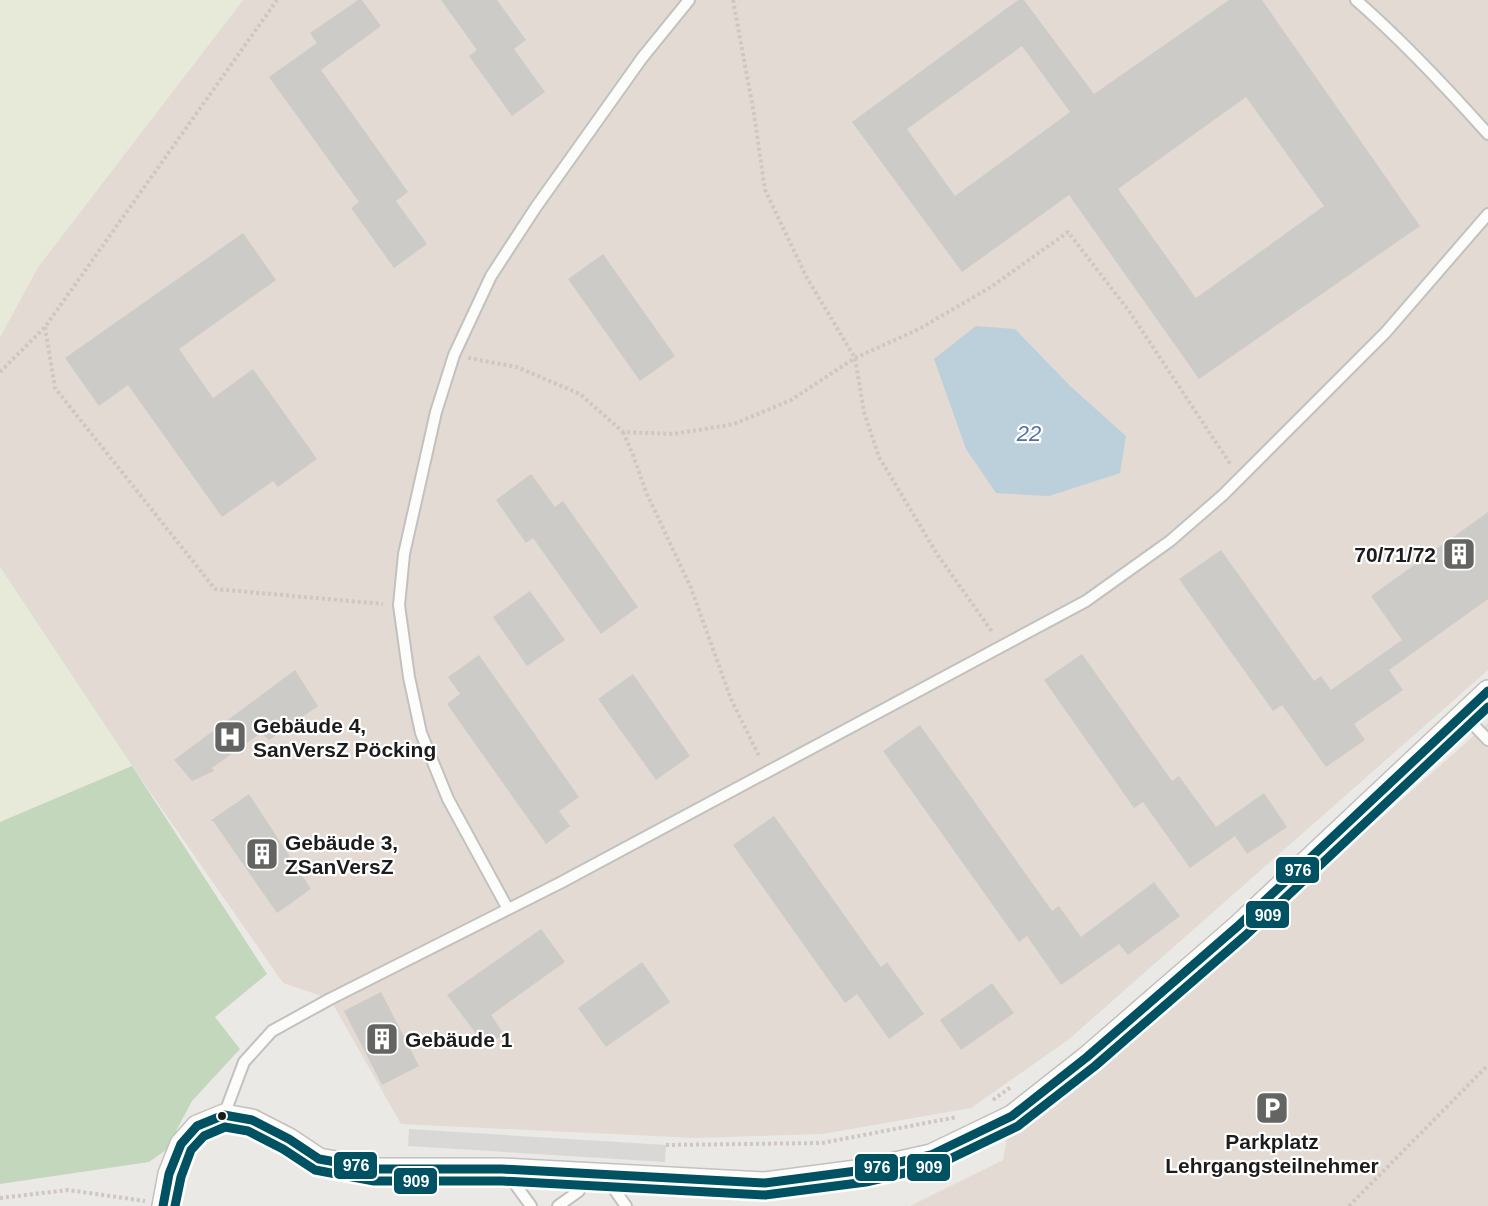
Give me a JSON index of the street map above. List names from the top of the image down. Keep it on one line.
{"water":["22"],"places":{"building":["70/71/72","Gebäude 3, ZSanVersZ","Gebäude 1"],"hospital":["Gebäude 4, SanVersZ Pöcking"],"parking":["Parkplatz Lehrgangsteilnehmer"]},"lines":["transit line 976","transit line 909"]}
